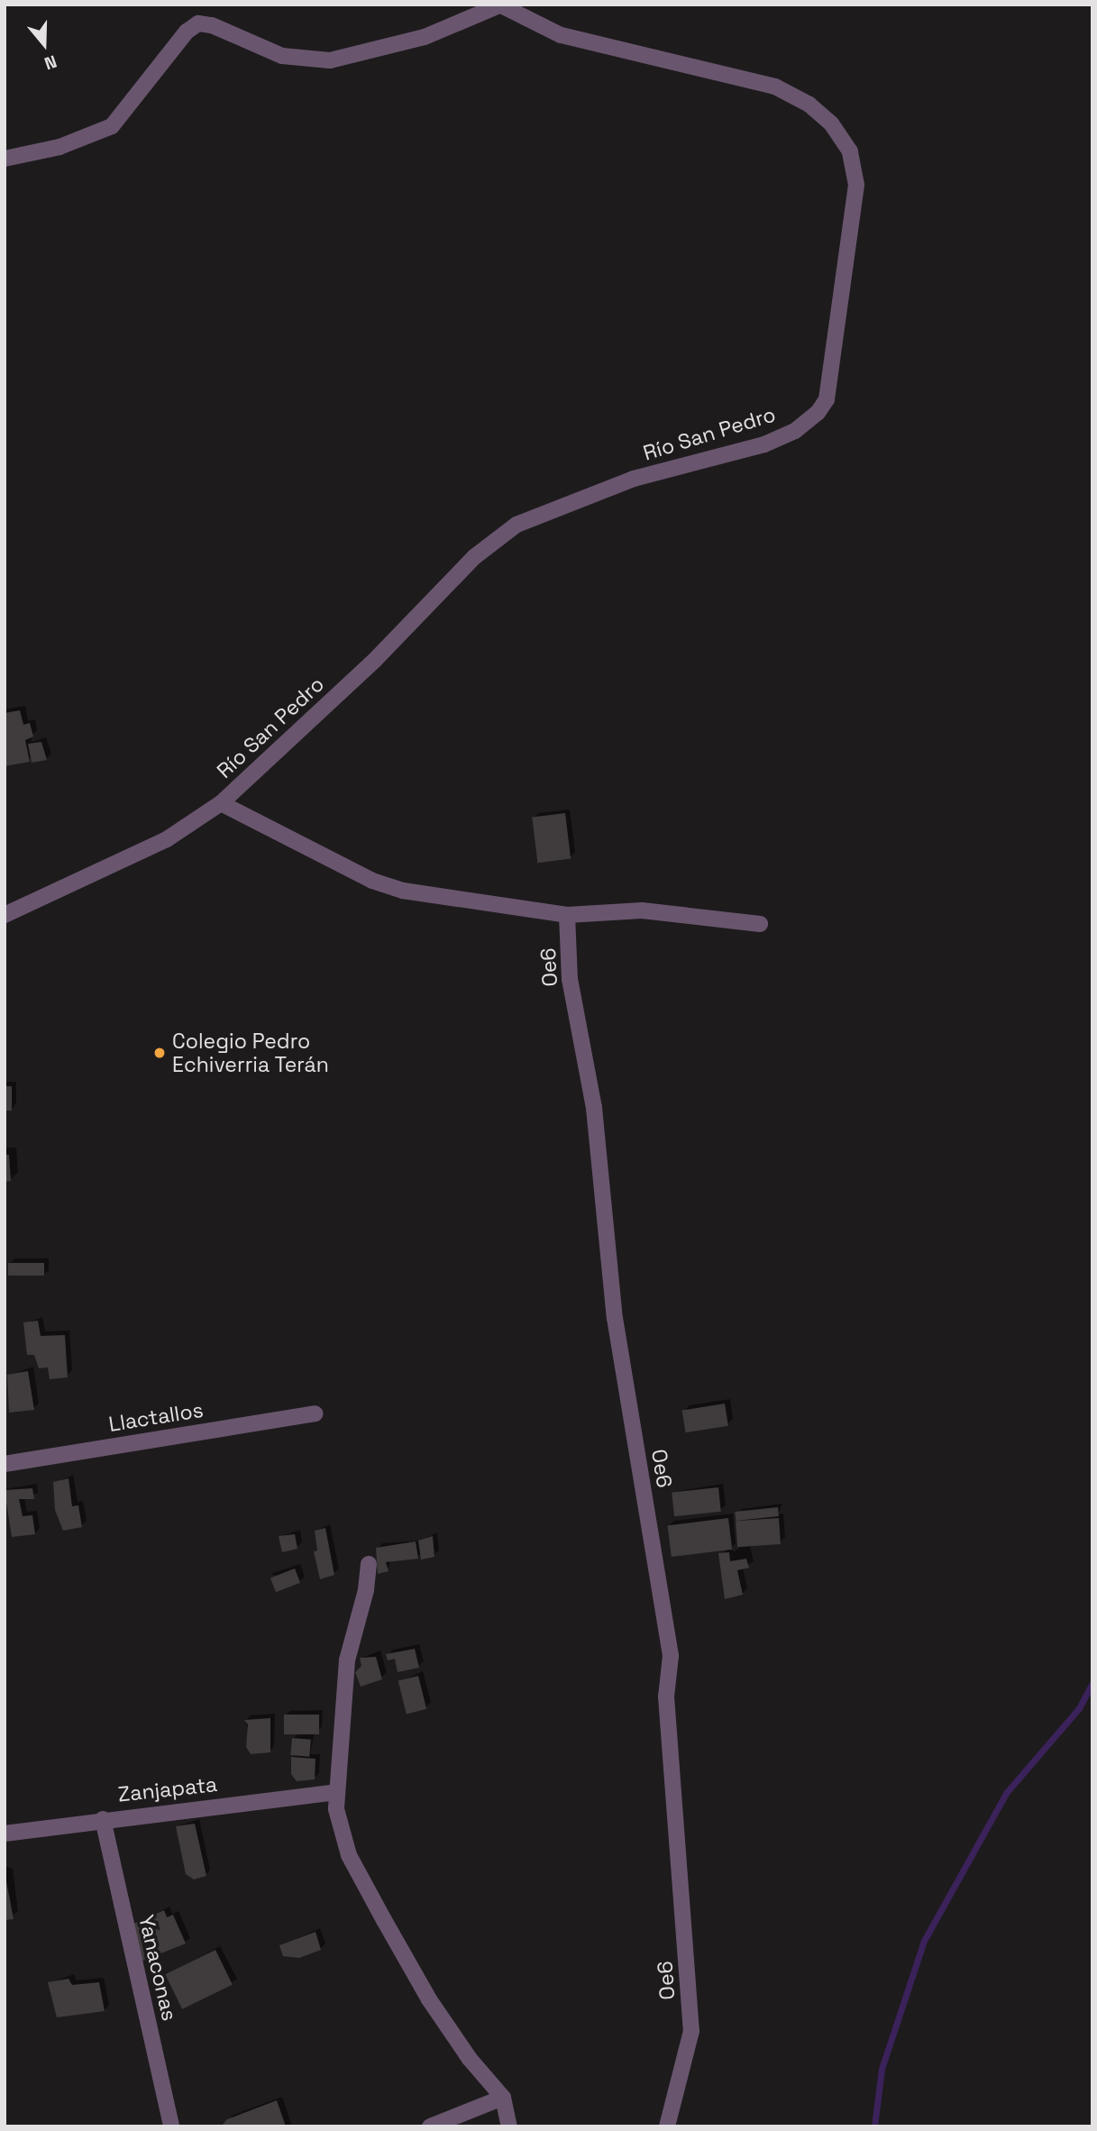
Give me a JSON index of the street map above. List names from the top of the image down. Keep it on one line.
{"streets":{"street":["Río San Pedro","Oe6","Llactallos","Zanjapata","Yanaconas"]},"crossings":[["Zanjapata","Yanaconas"]],"places":["Colegio Pedro Echiverria Terán"],"north":"bottom"}
